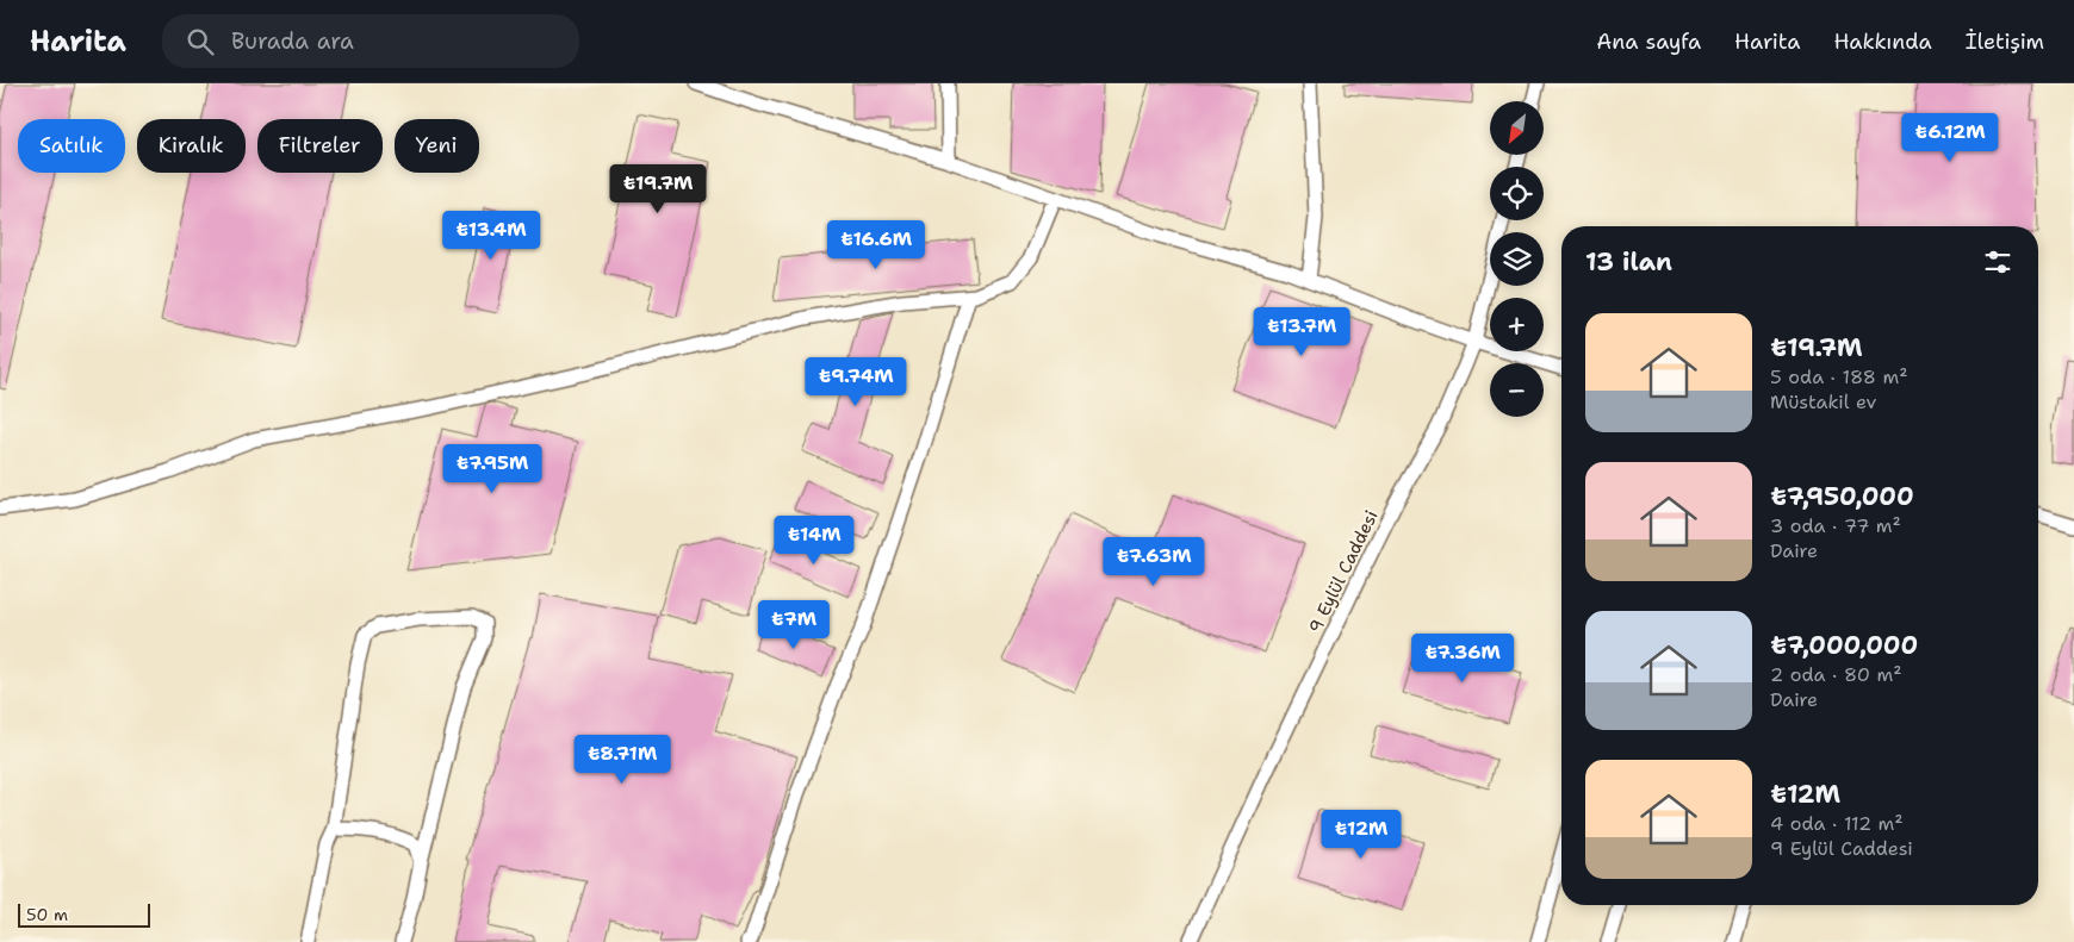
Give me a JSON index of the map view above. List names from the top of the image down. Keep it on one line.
{"streets":{"street":["9 Eylül Caddesi"]},"scale_bar":"50 m","north":"bottom left","page":{"header":"Harita","search":"Burada ara","nav":["Ana sayfa","Harita","Hakkında","İletişim"],"map_buttons":["+","−"],"price":["₺6.12M","₺19.7M","₺13.4M","₺16.6M","₺13.7M","₺9.74M","₺7.95M","₺14M","₺7.63M","₺7M","₺7.36M","₺8.71M","₺12M"],"chip":["Satılık","Kiralık","Filtreler","Yeni"],"heading":"13 ilan","list":[{"name":"₺19.7M","note":"5 oda · 188 m² · Müstakil ev"},{"name":"₺7,950,000","note":"3 oda · 77 m² · Daire"},{"name":"₺7,000,000","note":"2 oda · 80 m² · Daire"},{"name":"₺12M","note":"4 oda · 112 m² · 9 Eylül Caddesi"}],"scale":"50 m"}}
